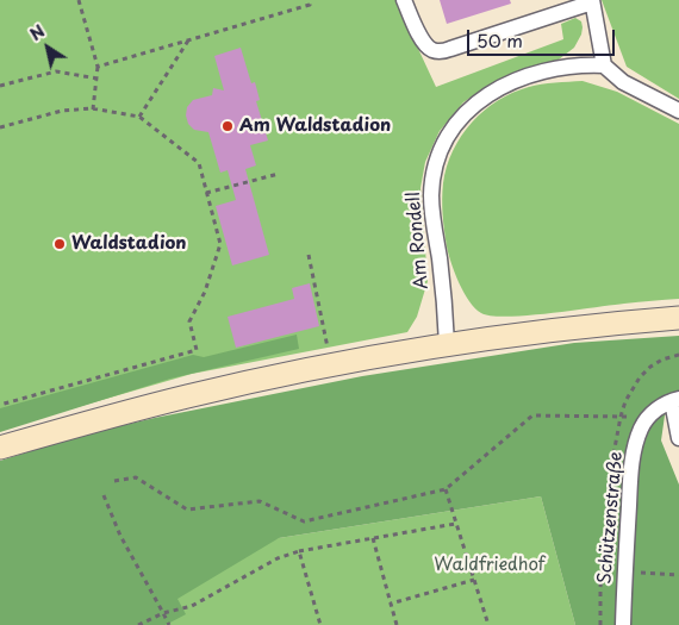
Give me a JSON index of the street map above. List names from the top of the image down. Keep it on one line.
{"streets":{"street":["Am Rondell","Schützenstraße"]},"parks":["Waldfriedhof"],"places":["Am Waldstadion","Waldstadion"],"scale_bar":"50 m","north":"top left"}
